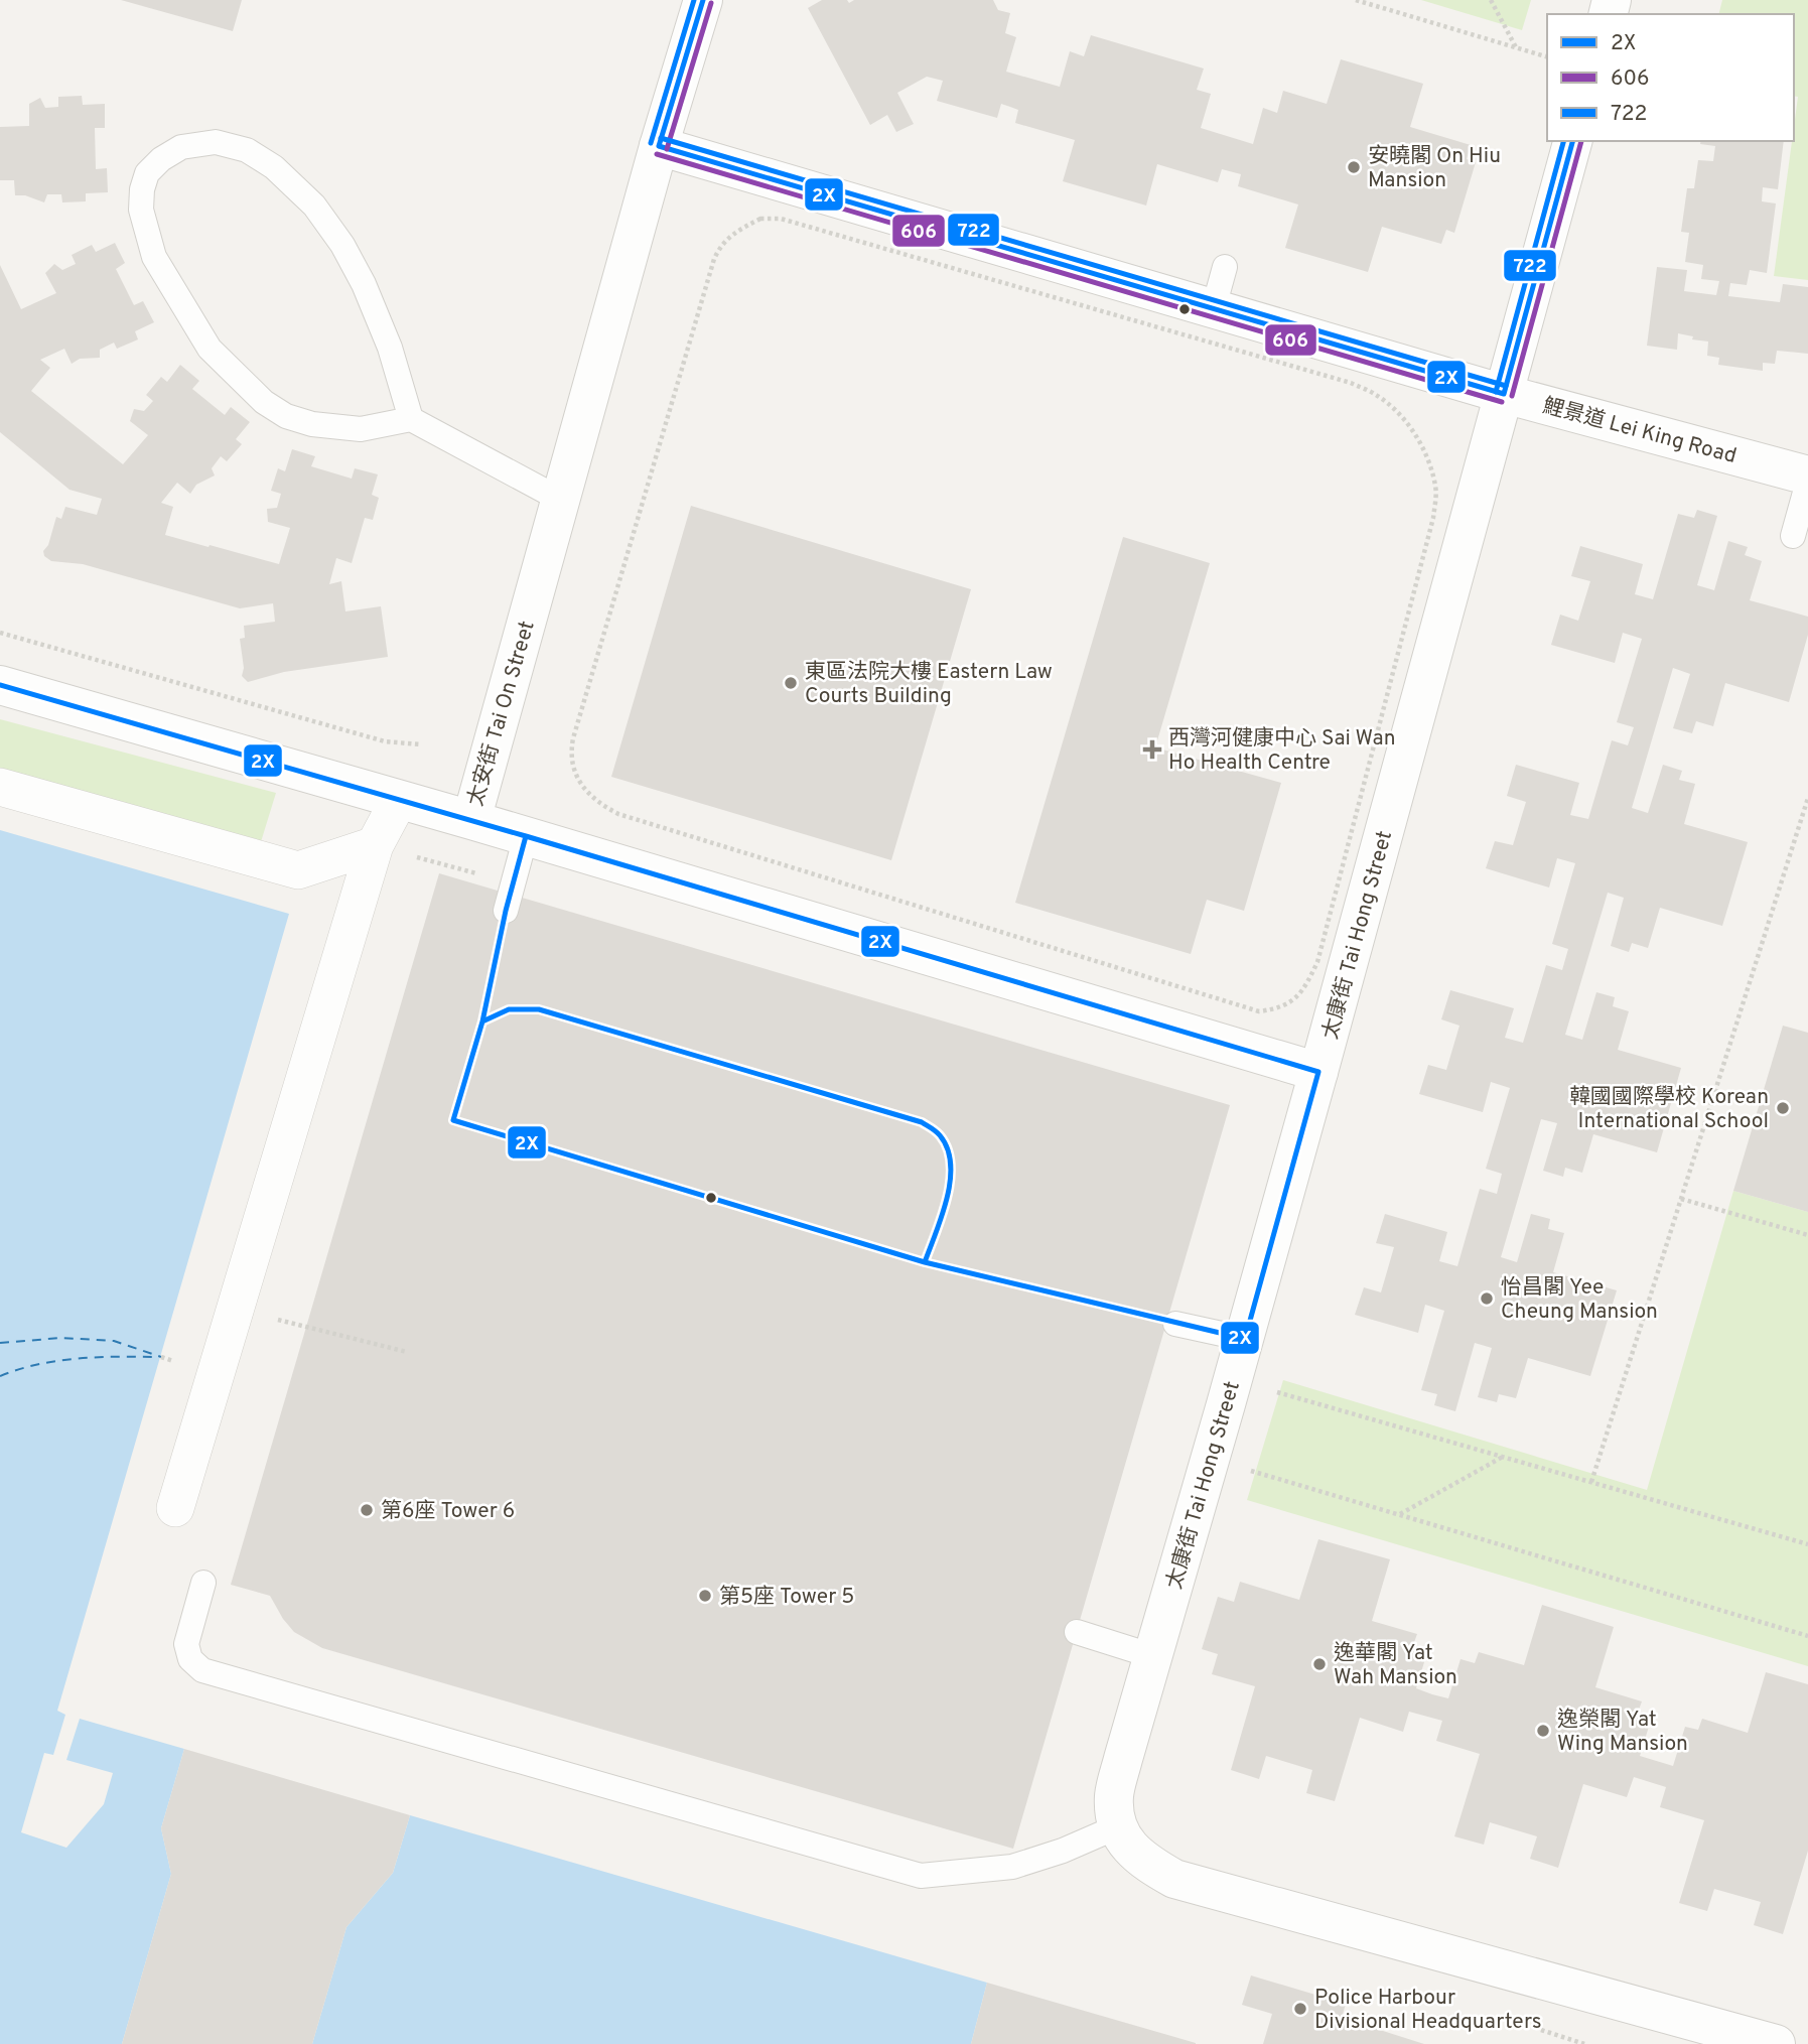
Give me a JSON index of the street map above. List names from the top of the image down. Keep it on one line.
{"streets":{"street":["鯉景道 Lei King Road","太安街 Tai On Street","太康街 Tai Hong Street"]},"crossings":[["鯉景道 Lei King Road","太安街 Tai On Street"],["鯉景道 Lei King Road","太康街 Tai Hong Street"],["太安街 Tai On Street","太康街 Tai Hong Street"]],"places":{"other":["安曉閣 On Hiu Mansion","東區法院大樓 Eastern Law Courts Building","韓國國際學校 Korean International School","怡昌閣 Yee Cheung Mansion","第6座 Tower 6","第5座 Tower 5","逸華閣 Yat Wah Mansion","逸榮閣 Yat Wing Mansion","Police Harbour Divisional Headquarters"],"health":["西灣河健康中心 Sai Wan Ho Health Centre"]},"lines":["transit line 2X","transit line 722","transit line 606"],"legend":["2X","606","722"]}
